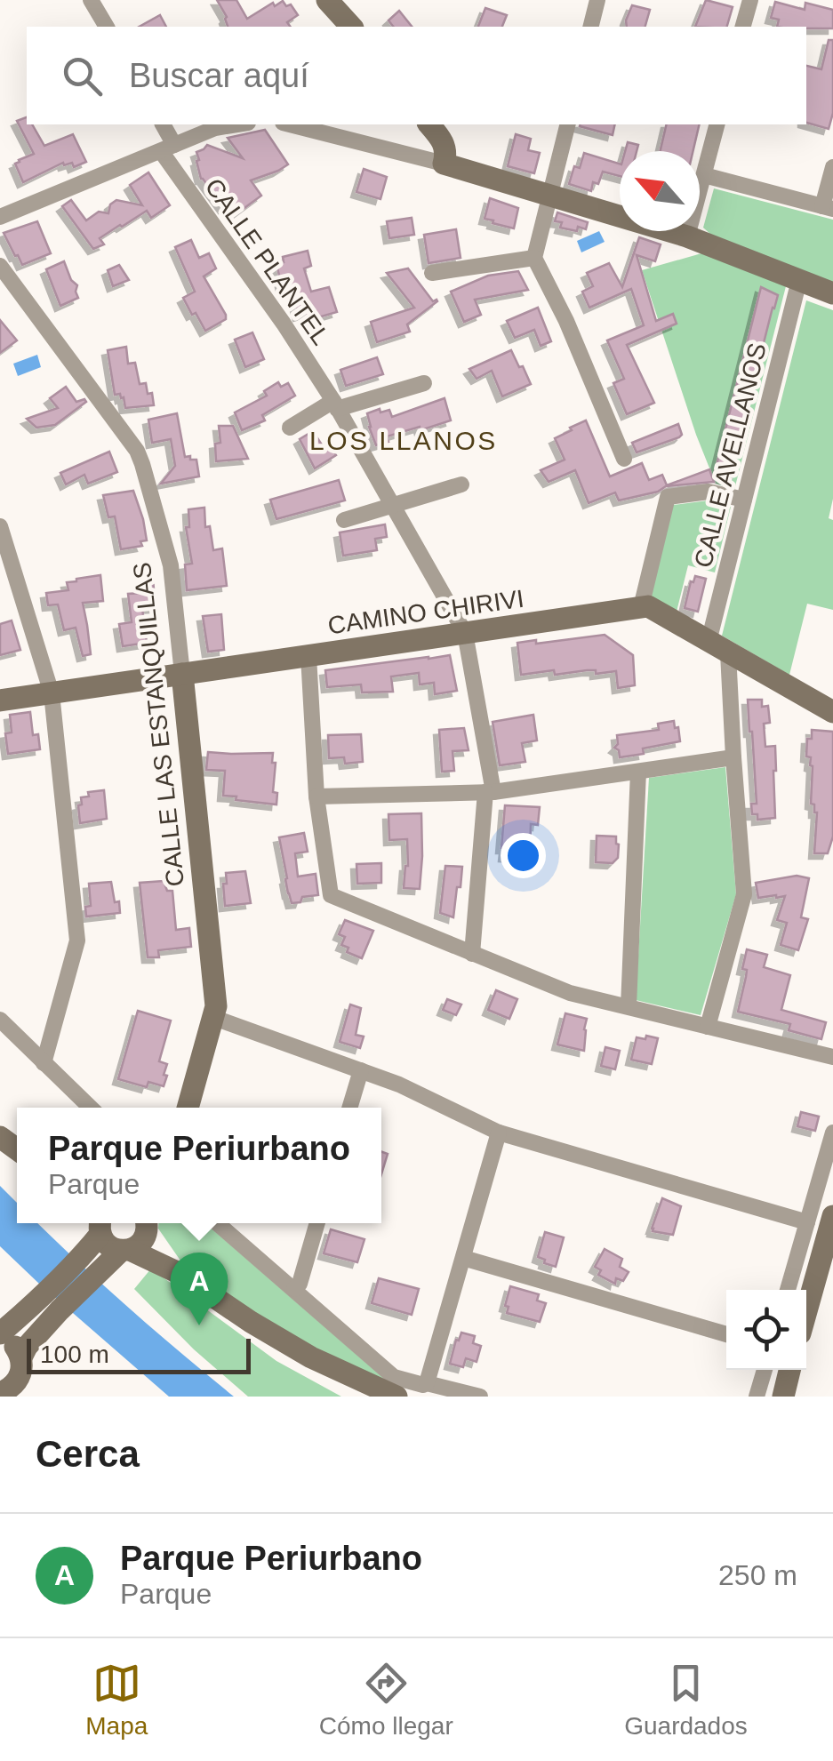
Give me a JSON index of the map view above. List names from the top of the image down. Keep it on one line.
{"streets":{"street":["CALLE PLANTEL","CALLE AVELLANOS","CAMINO CHIRIVI","CALLE LAS ESTANQUILLAS"]},"crossings":[["CALLE PLANTEL","CAMINO CHIRIVI"],["CAMINO CHIRIVI","CALLE LAS ESTANQUILLAS"]],"districts":["LOS LLANOS"],"scale_bar":"100 m","north":"top left","page":{"search":"Buscar aquí","popup":["Parque Periurbano","Parque"],"pins":"A","scale":"100 m","heading":"Cerca","list":[{"mark":"A","name":"Parque Periurbano","note":"Parque","value":"250 m"}],"nav":["Mapa","Cómo llegar","Guardados"]}}
